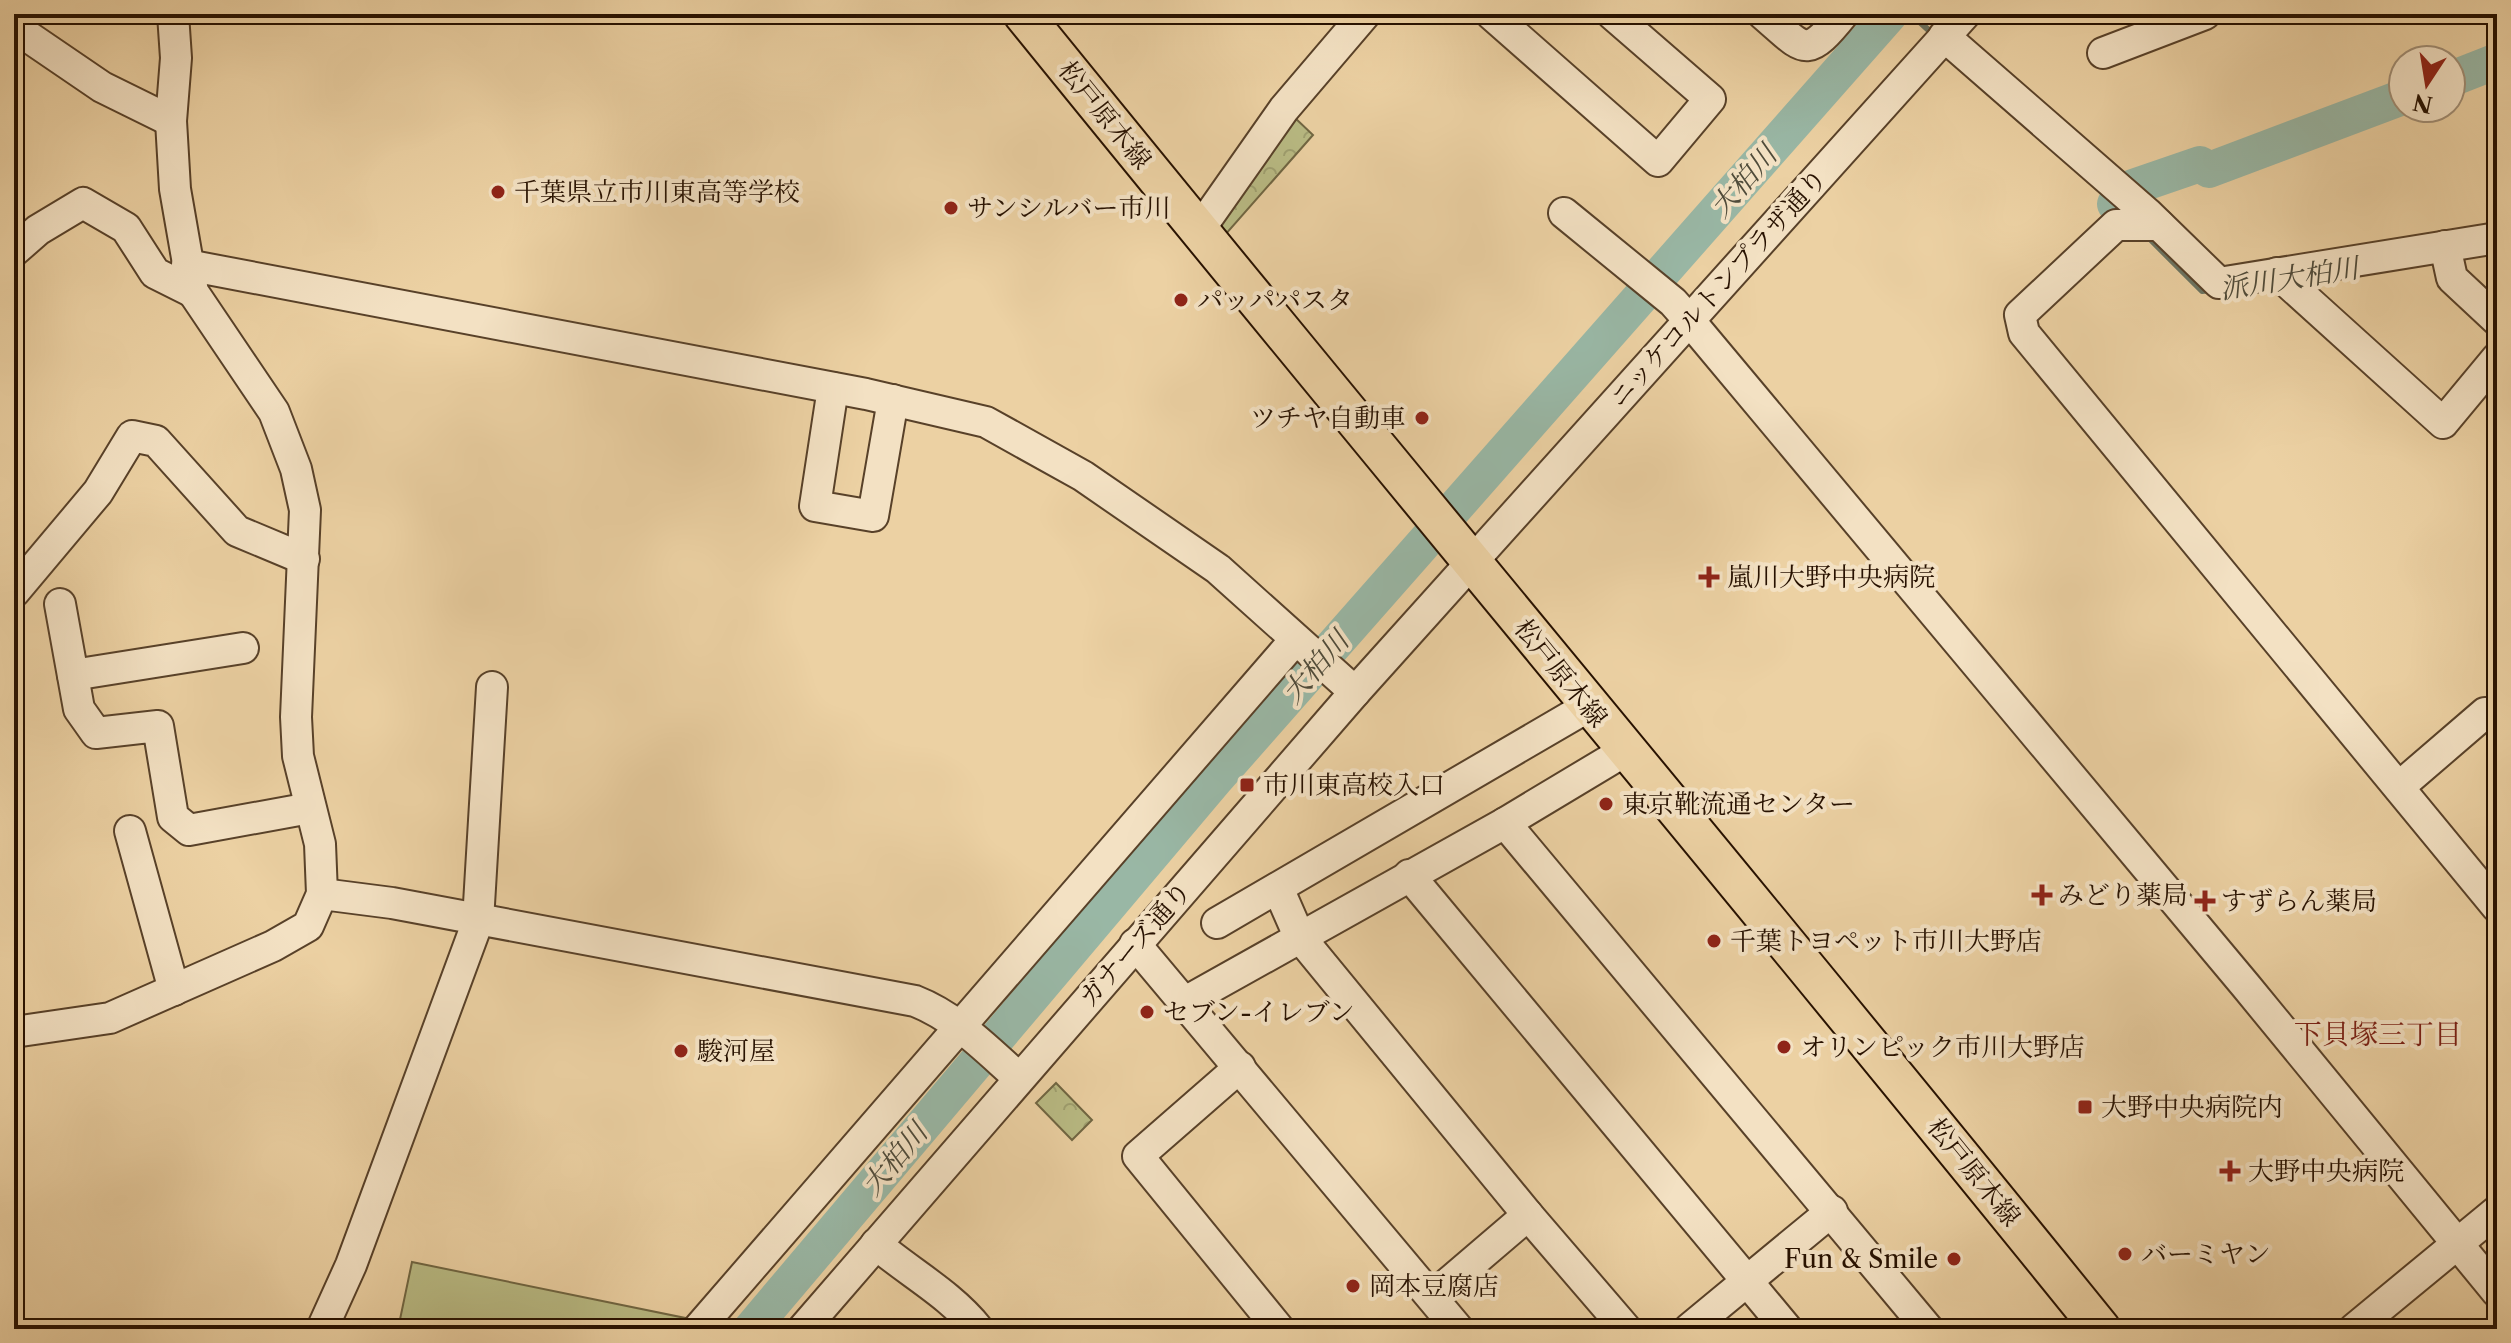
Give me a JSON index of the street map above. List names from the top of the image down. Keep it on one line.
{"streets":{"main road":["松戸原木線"],"street":["ニッケコルトンプラザ通り","ガナーズ通り"]},"crossings":[["松戸原木線","ニッケコルトンプラザ通り"],["松戸原木線","ガナーズ通り"],["ニッケコルトンプラザ通り","ガナーズ通り"]],"districts":["下貝塚三丁目"],"water":["大柏川","派川大柏川"],"places":{"other":["千葉県立市川東高等学校","サンシルバー市川","パッパパスタ","ツチヤ自動車","東京靴流通センター","千葉トヨペット市川大野店","セブン-イレブン","オリンピック市川大野店","駿河屋","バーミヤン","Fun & Smile","岡本豆腐店"],"health":["嵐川大野中央病院","みどり薬局","すずらん薬局","大野中央病院"],"transit":["市川東高校入口","大野中央病院内"]},"north":"bottom"}
